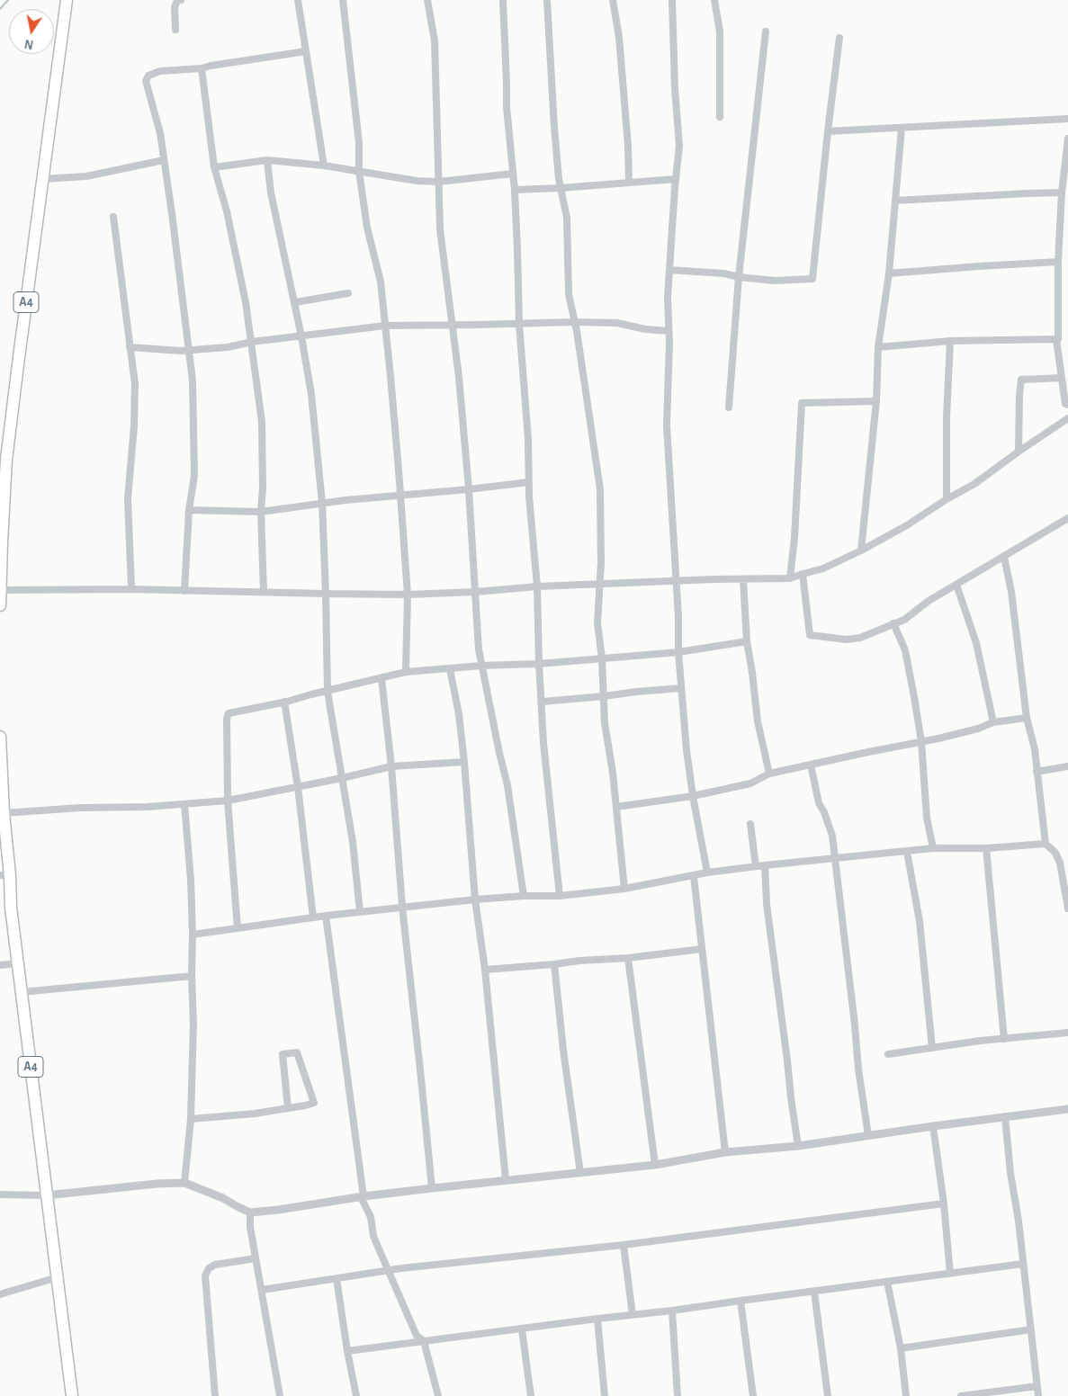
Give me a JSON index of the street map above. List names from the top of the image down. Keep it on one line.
{"streets":{"highway":["A4"]},"north":"bottom"}
